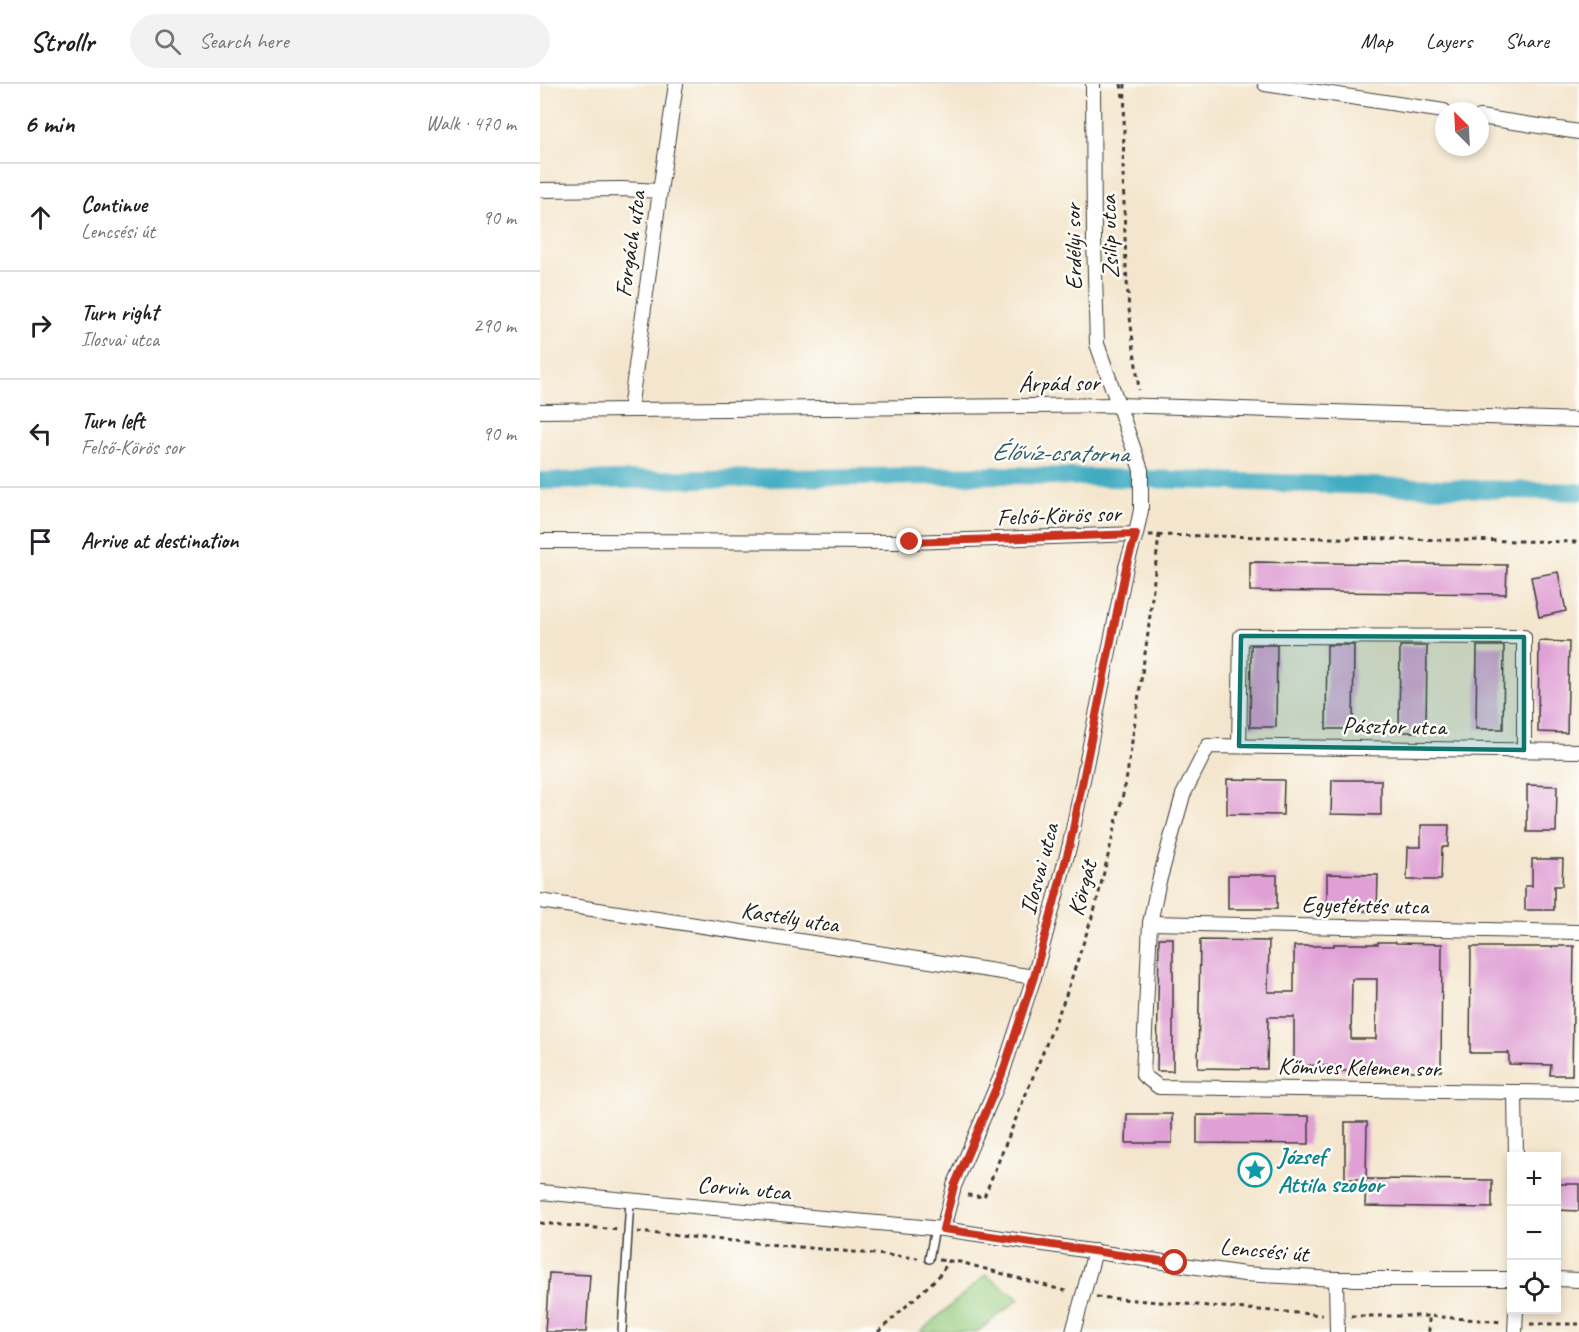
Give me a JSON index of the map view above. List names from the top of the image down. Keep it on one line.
{"streets":{"street":["Forgách utca","Erdélyi sor","Árpád sor","Felső-Körös sor","Pásztor utca","Ilosvai utca","Egyetértés utca","Kastély utca","Kőmíves Kelemen sor","Corvin utca","Lencsési út"],"path":["Zsilip utca","Körgát"]},"crossings":[["Forgách utca","Árpád sor"],["Erdélyi sor","Árpád sor"],["Erdélyi sor","Ilosvai utca"],["Felső-Körös sor","Ilosvai utca"],["Felső-Körös sor","Körgát"],["Pásztor utca","Egyetértés utca"],["Pásztor utca","Kőmíves Kelemen sor"],["Ilosvai utca","Kastély utca"],["Ilosvai utca","Corvin utca"],["Ilosvai utca","Lencsési út"],["Egyetértés utca","Kőmíves Kelemen sor"],["Corvin utca","Lencsési út"]],"water":["Élővíz-csatorna"],"places":{"place":["József Attila szobor"]},"north":"top left","page":{"header":"Strollr","search":"Search here","nav":["Map","Layers","Share"],"heading":["6 min","Walk · 470 m"],"list":[["Continue","Lencsési út","90 m"],["Turn right","Ilosvai utca","290 m"],["Turn left","Felső-Körös sor","90 m"],"Arrive at destination"],"map_buttons":["+","−"]}}
